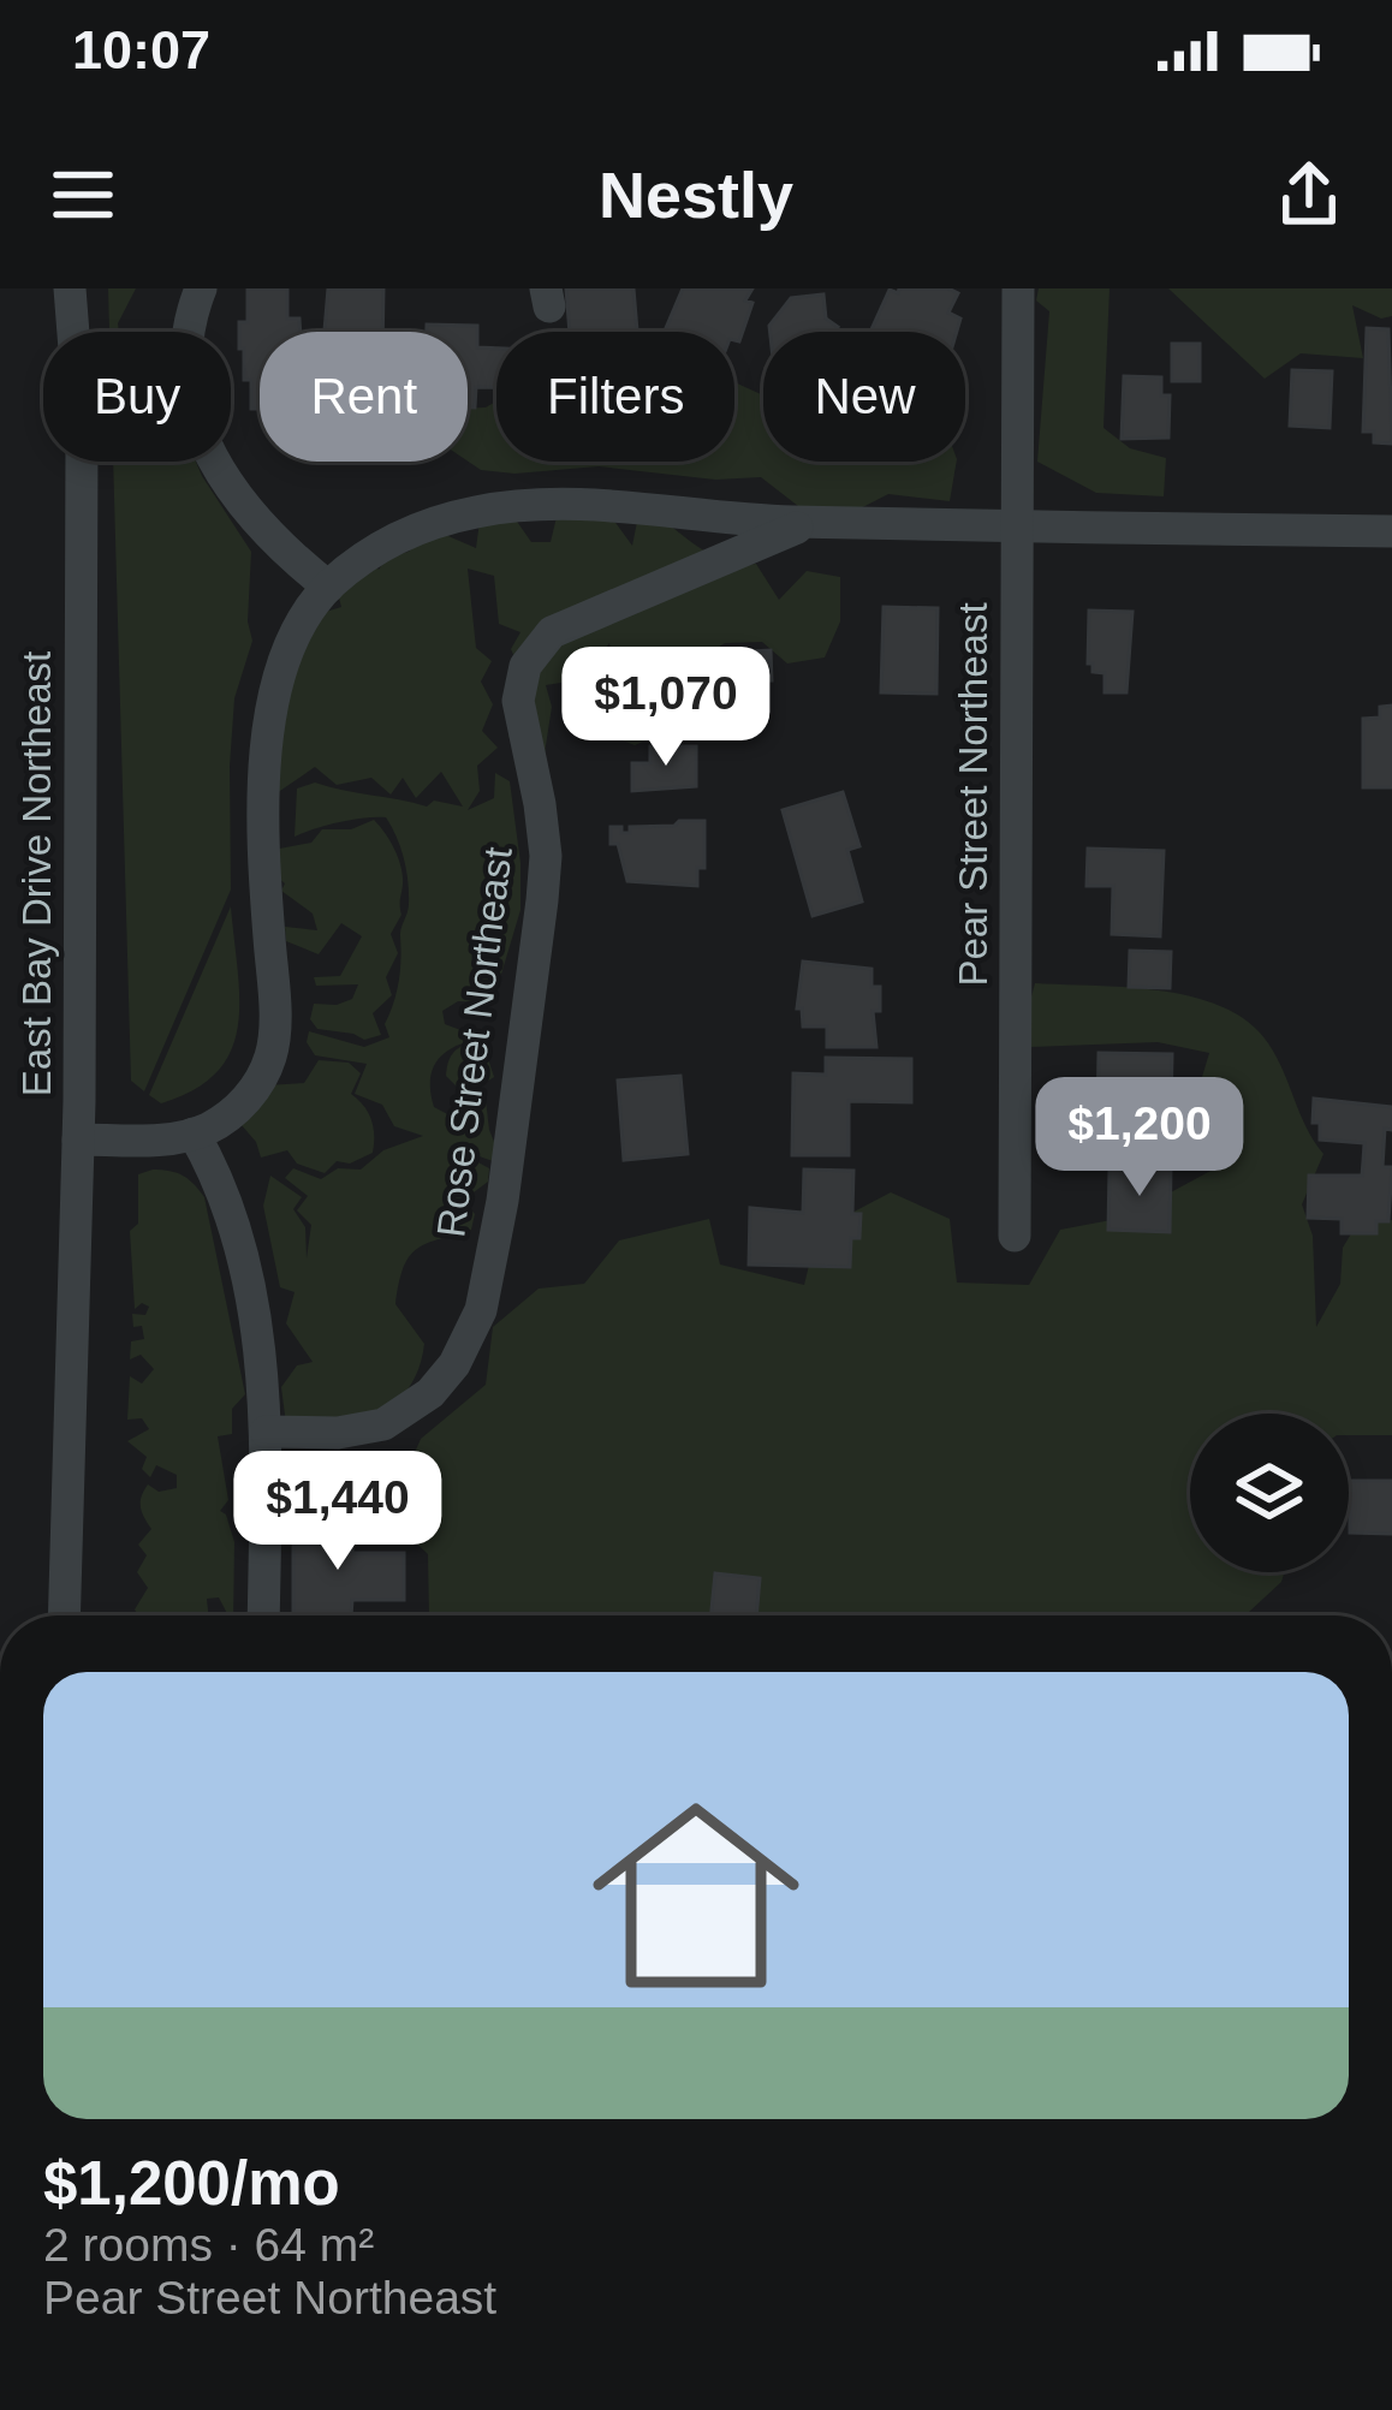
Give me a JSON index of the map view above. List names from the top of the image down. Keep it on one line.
{"streets":{"street":["Pear Street Northeast","East Bay Drive Northeast","Rose Street Northeast"]},"page":{"status":"10:07","header":"Nestly","chip":["Buy","Rent","Filters","New"],"price":["$1,070","$1,200","$1,440"],"list":[{"name":"$1,200/mo","note":"2 rooms · 64 m² · Pear Street Northeast"}]}}
